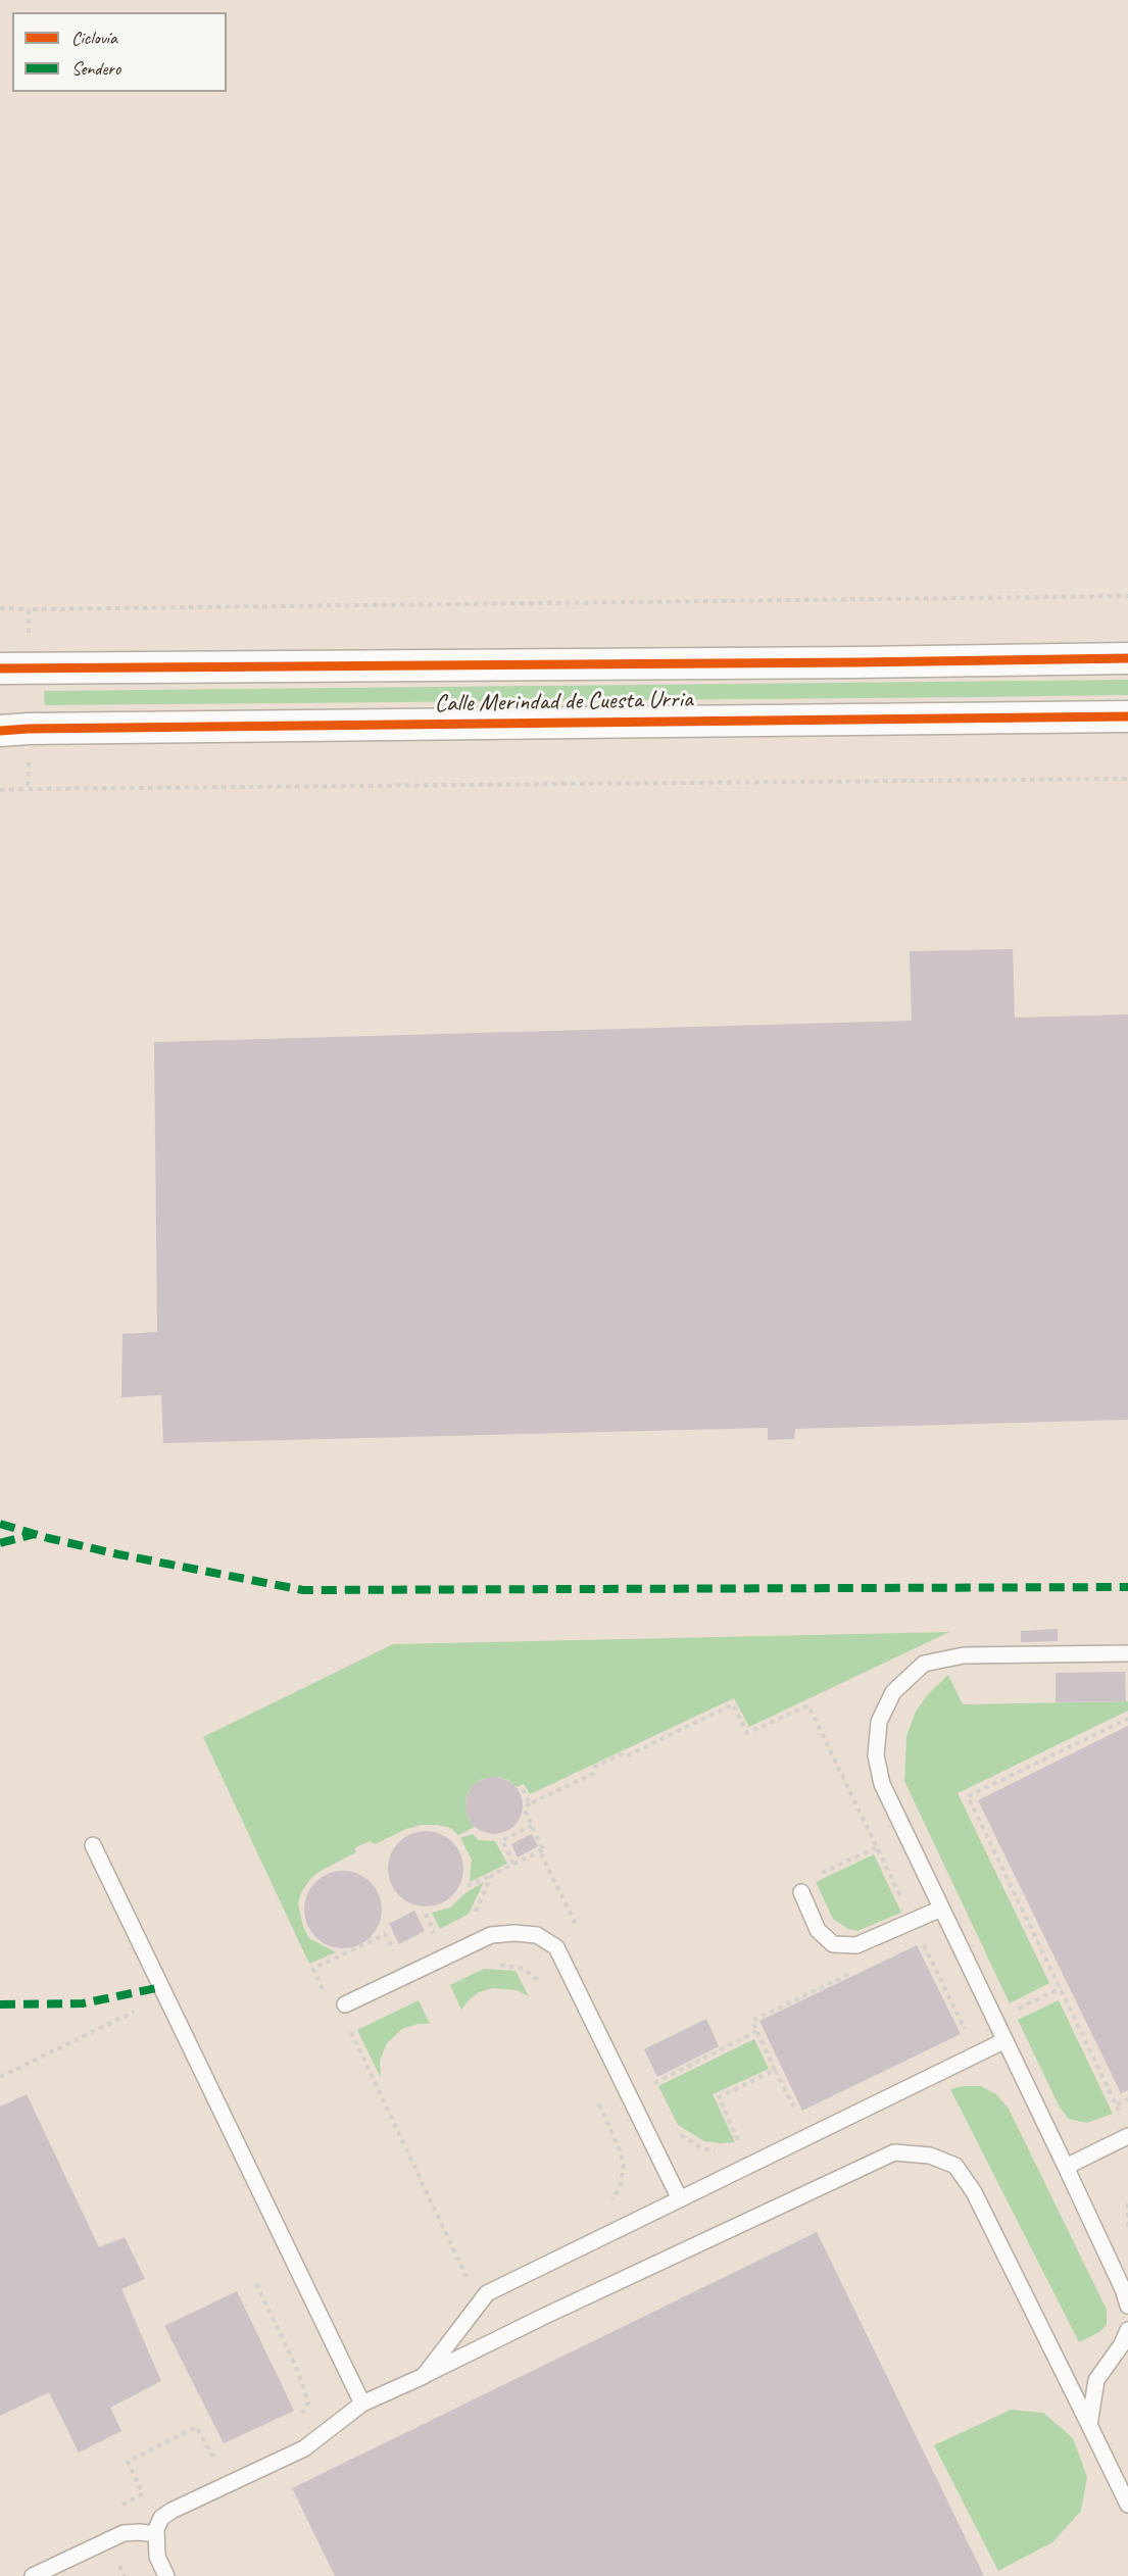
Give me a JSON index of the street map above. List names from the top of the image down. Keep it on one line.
{"streets":{"street":["Calle Merindad de Cuesta Urria"]},"legend":["Ciclovía","Sendero"]}
